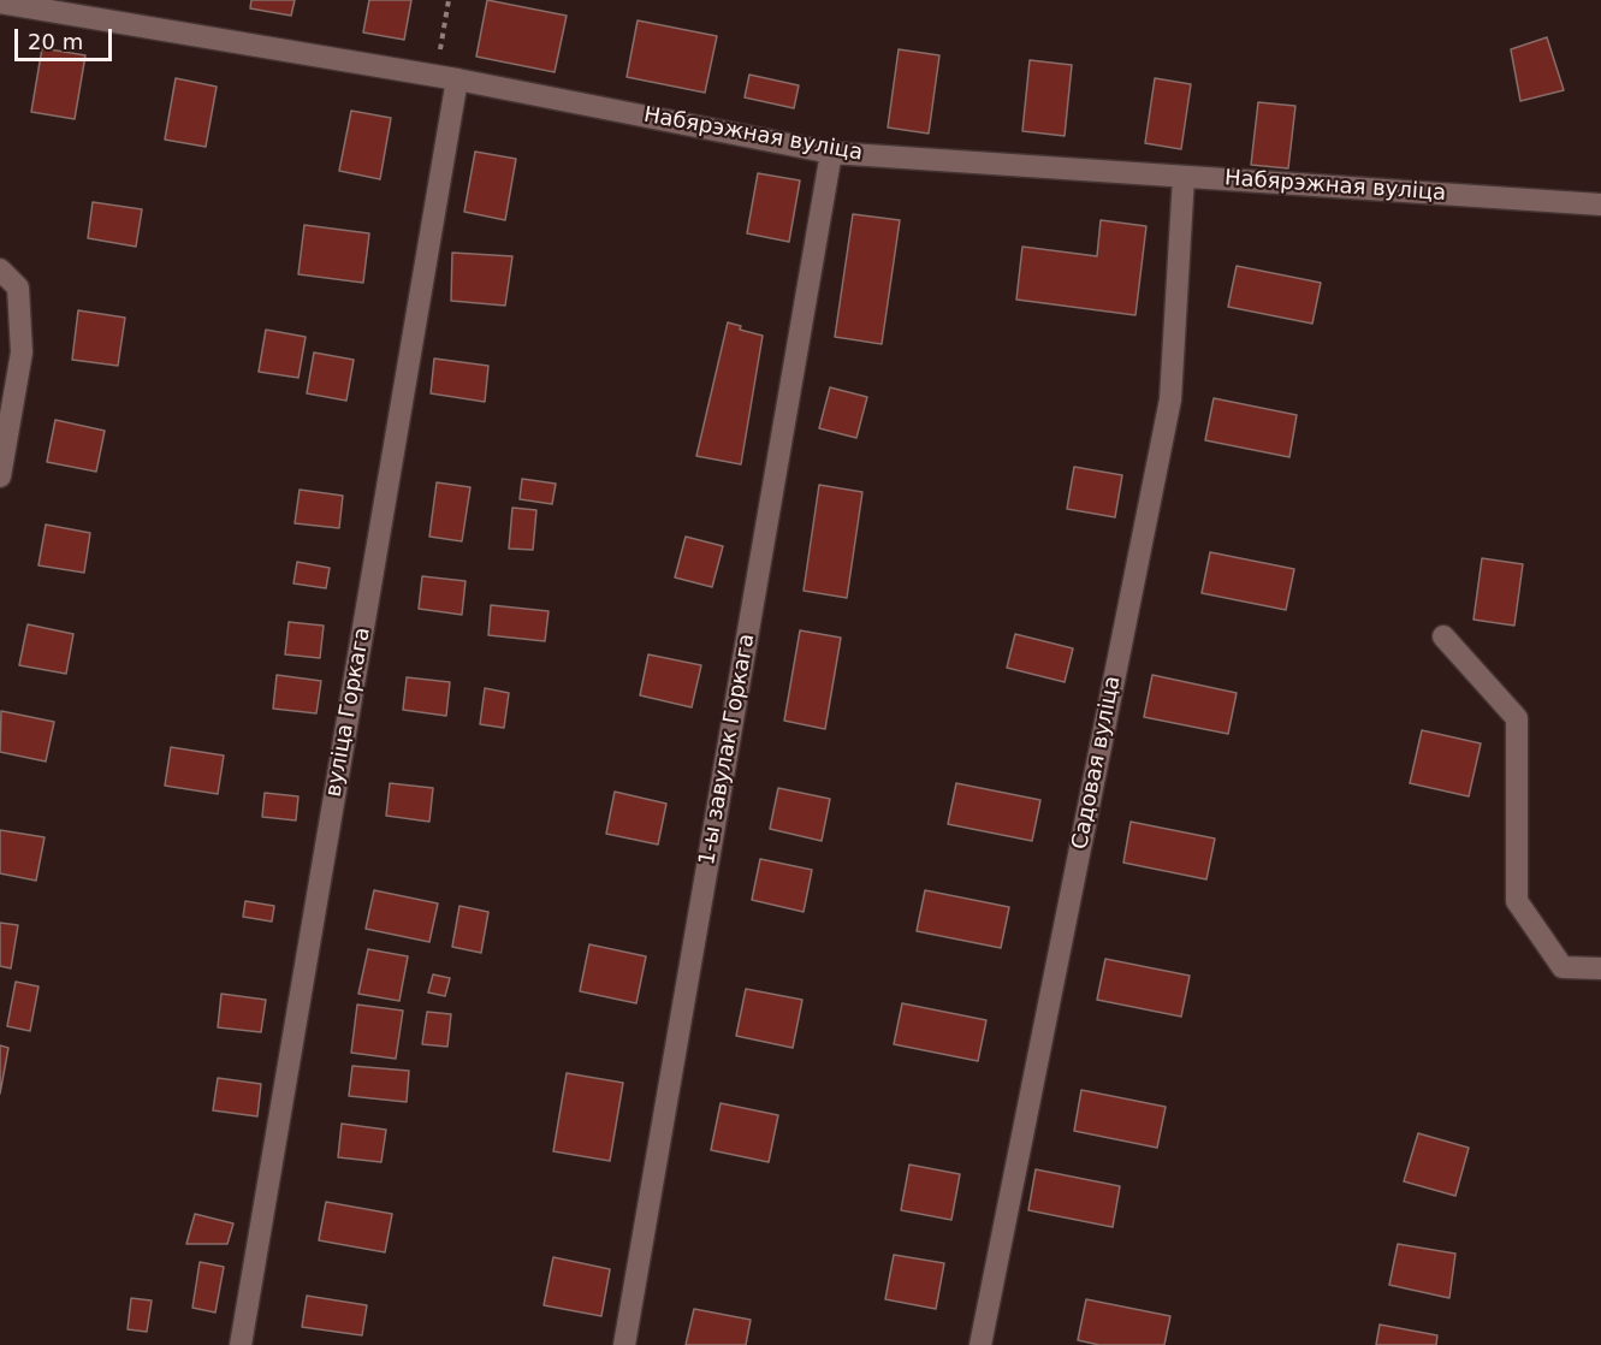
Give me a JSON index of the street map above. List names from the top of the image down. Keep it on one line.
{"streets":{"street":["Набярэжная вуліца","вуліца Горкага","1-ы завулак Горкага","Садовая вуліца"]},"crossings":[["Набярэжная вуліца","вуліца Горкага"],["Набярэжная вуліца","1-ы завулак Горкага"],["Набярэжная вуліца","Садовая вуліца"]],"scale_bar":"20 m"}
